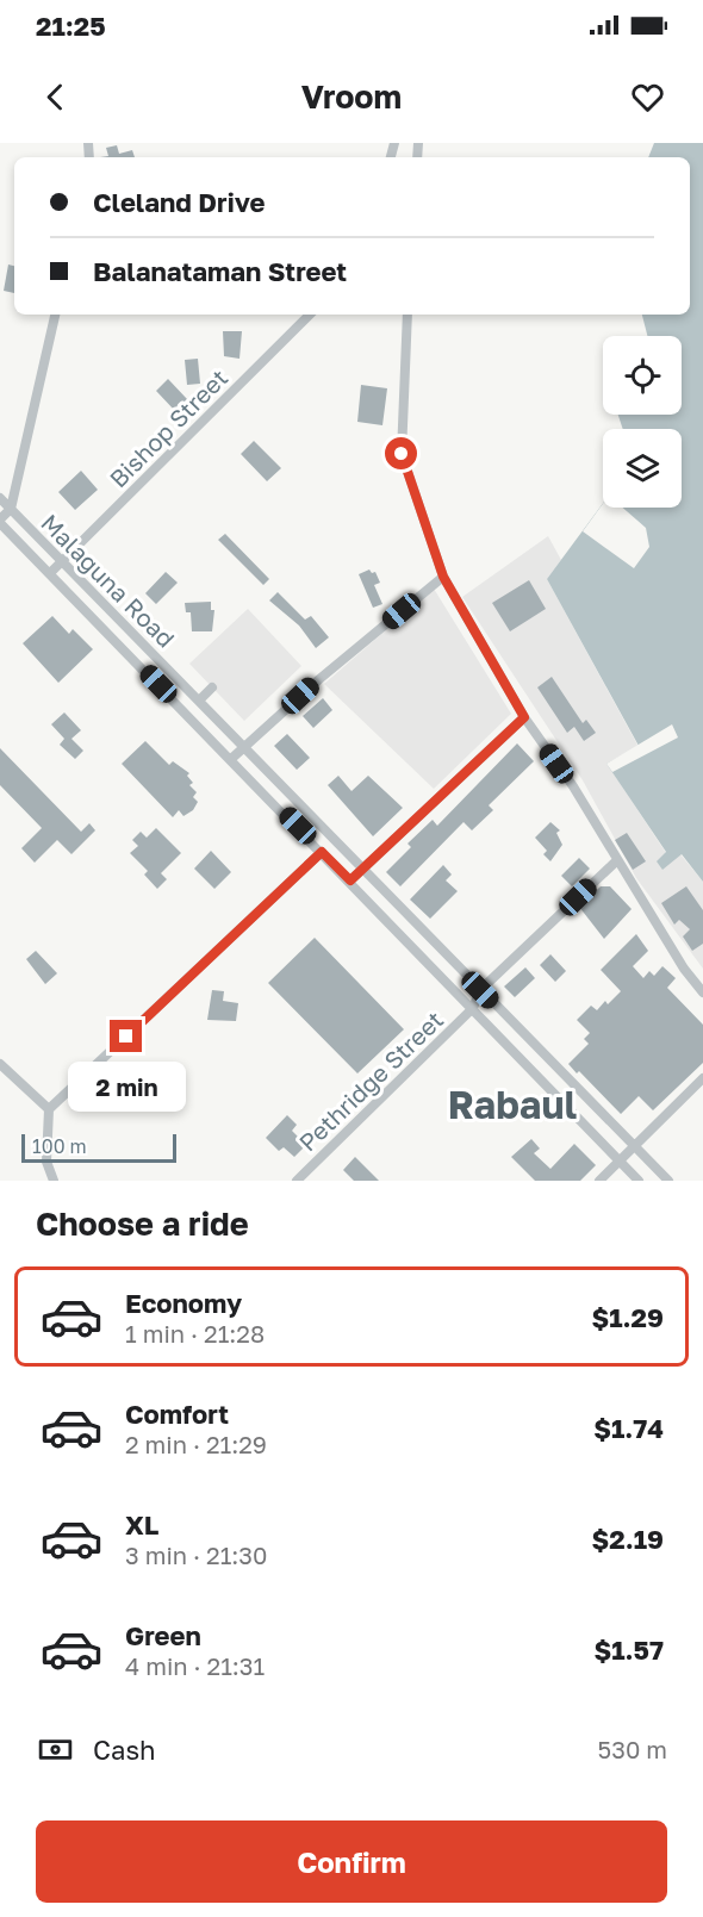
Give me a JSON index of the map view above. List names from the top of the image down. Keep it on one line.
{"streets":{"street":["Bishop Street","Malaguna Road","Pethridge Street"]},"crossings":[["Bishop Street","Malaguna Road"],["Malaguna Road","Pethridge Street"]],"districts":["Rabaul"],"scale_bar":"100 m","page":{"status":"21:25","header":"Vroom","banner":["Cleland Drive","Balanataman Street"],"bubble":"2 min","scale":"100 m","heading":"Choose a ride","list":[{"name":"Economy","note":"1 min · 21:28","value":"$1.29"},{"name":"Comfort","note":"2 min · 21:29","value":"$1.74"},{"name":"XL","note":"3 min · 21:30","value":"$2.19"},{"name":"Green","note":"4 min · 21:31","value":"$1.57"}],"pay":["Cash","530 m"],"buttons":"Confirm"}}
